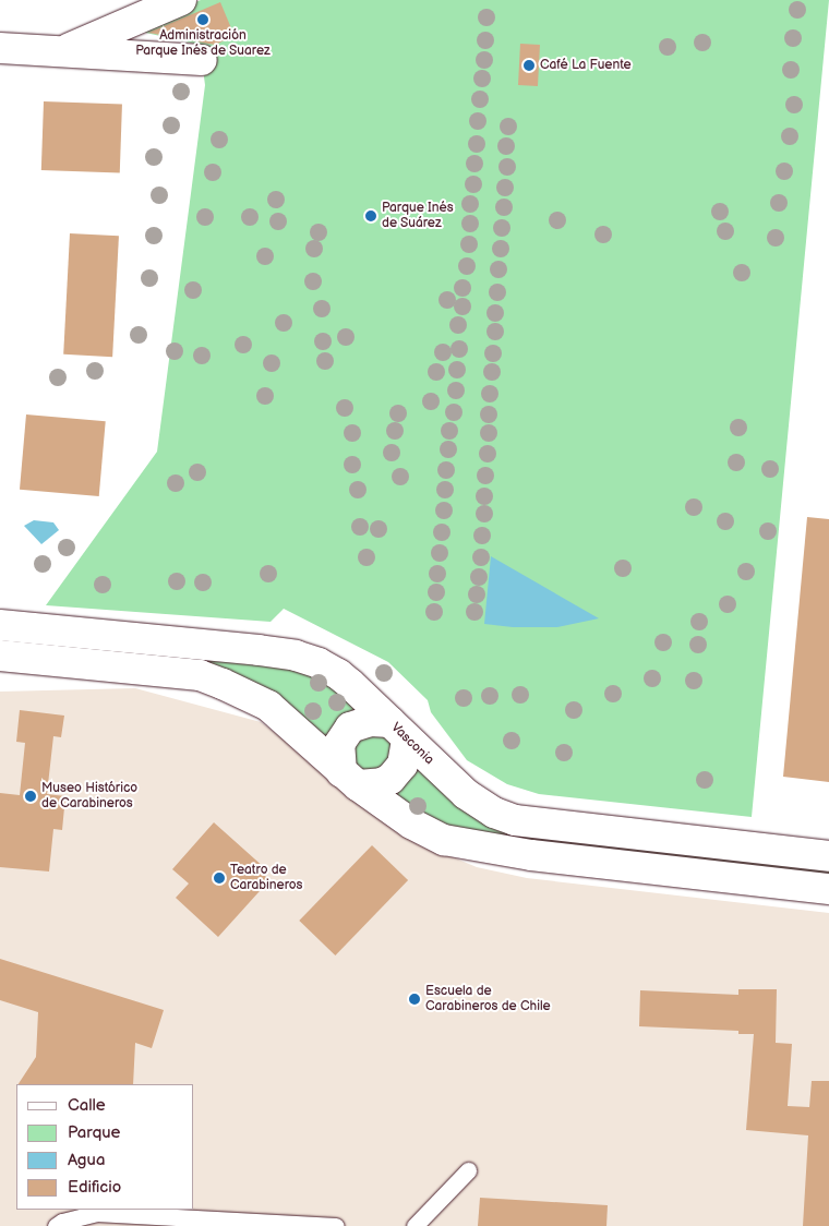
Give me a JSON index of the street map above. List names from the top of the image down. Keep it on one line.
{"streets":{"street":["Vasconia"]},"places":["Administración Parque Inés de Suarez","Café La Fuente","Parque Inés de Suárez","Museo Histórico de Carabineros","Teatro de Carabineros","Escuela de Carabineros de Chile"],"legend":["Calle","Parque","Agua","Edificio"]}
